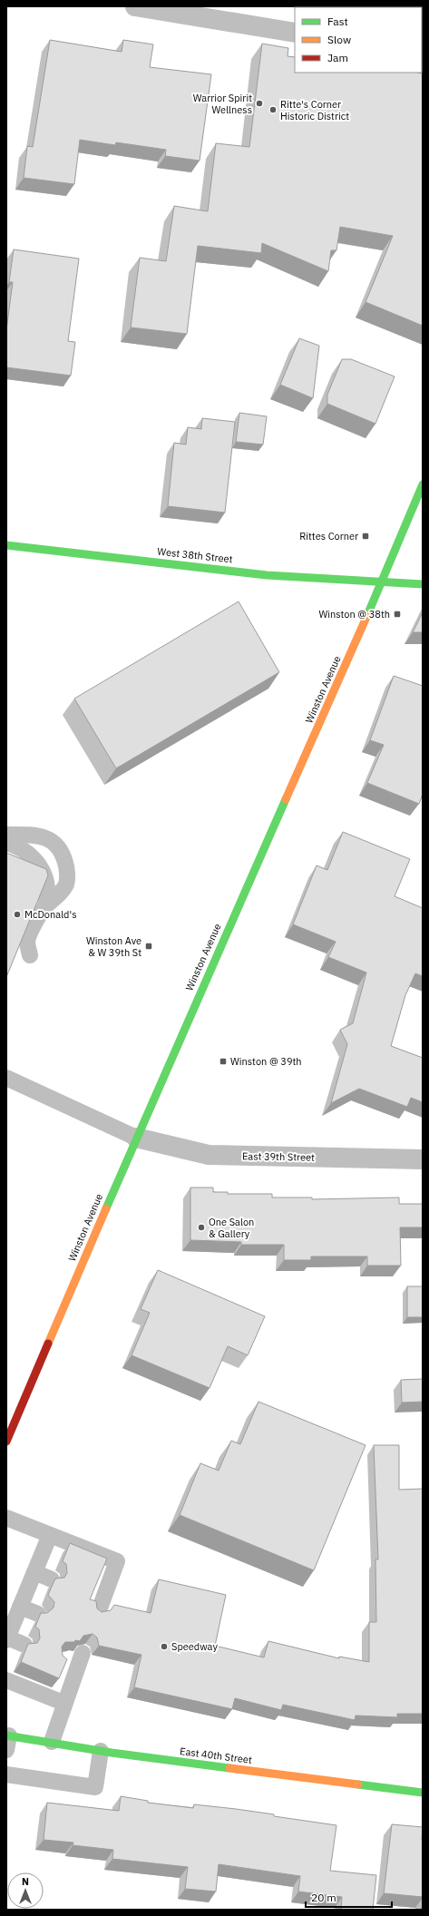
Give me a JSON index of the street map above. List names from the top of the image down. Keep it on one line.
{"streets":{"main road":["West 38th Street","Winston Avenue","East 40th Street"],"street":["East 39th Street"]},"crossings":[["West 38th Street","Winston Avenue"],["Winston Avenue","East 39th Street"]],"places":{"other":["Warrior Spirit Wellness","Ritte's Corner Historic District","McDonald's","One Salon & Gallery","Speedway"],"transit":["Rittes Corner","Winston @ 38th","Winston Ave & W 39th St","Winston @ 39th"]},"legend":["Fast","Slow","Jam"],"scale_bar":"20 m","north":"top"}
